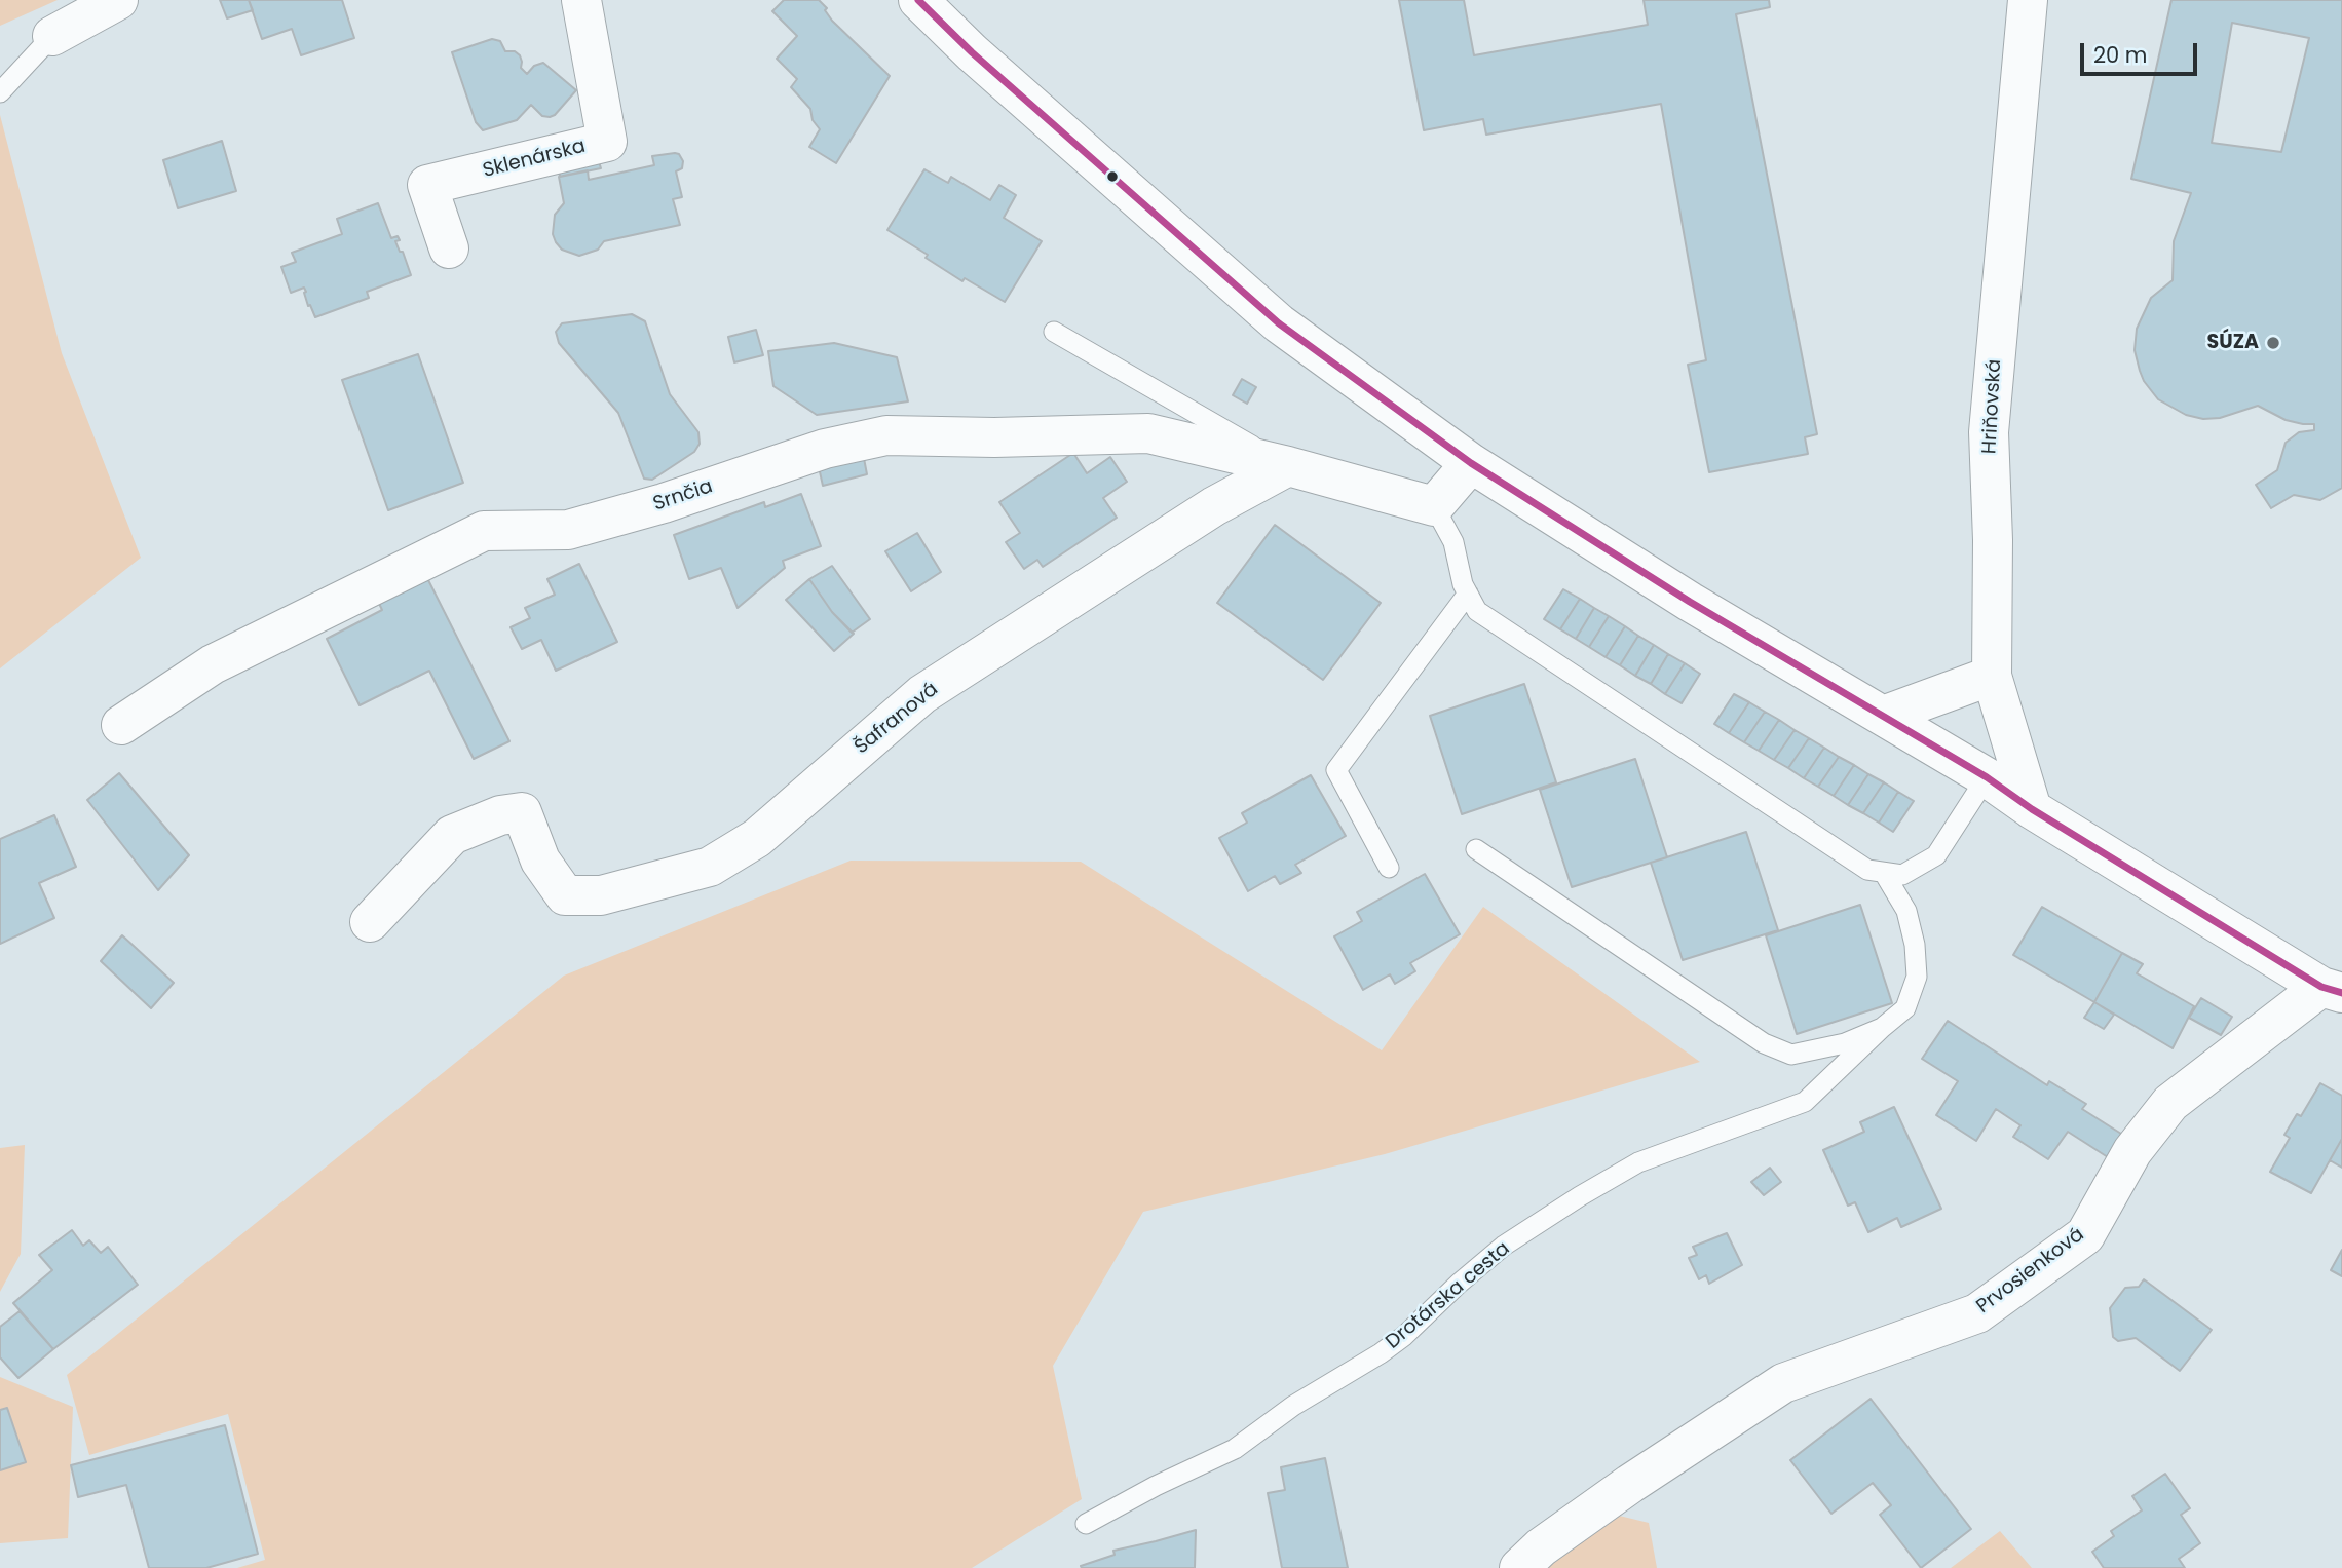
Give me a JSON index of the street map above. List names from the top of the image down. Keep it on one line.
{"streets":{"street":["Sklenárska","Hriňovská","Srnčia","Šafranová","Prvosienková"],"lane":["Drotárska cesta"]},"crossings":[["Srnčia","Šafranová"]],"places":["SÚZA"],"scale_bar":"20 m"}
